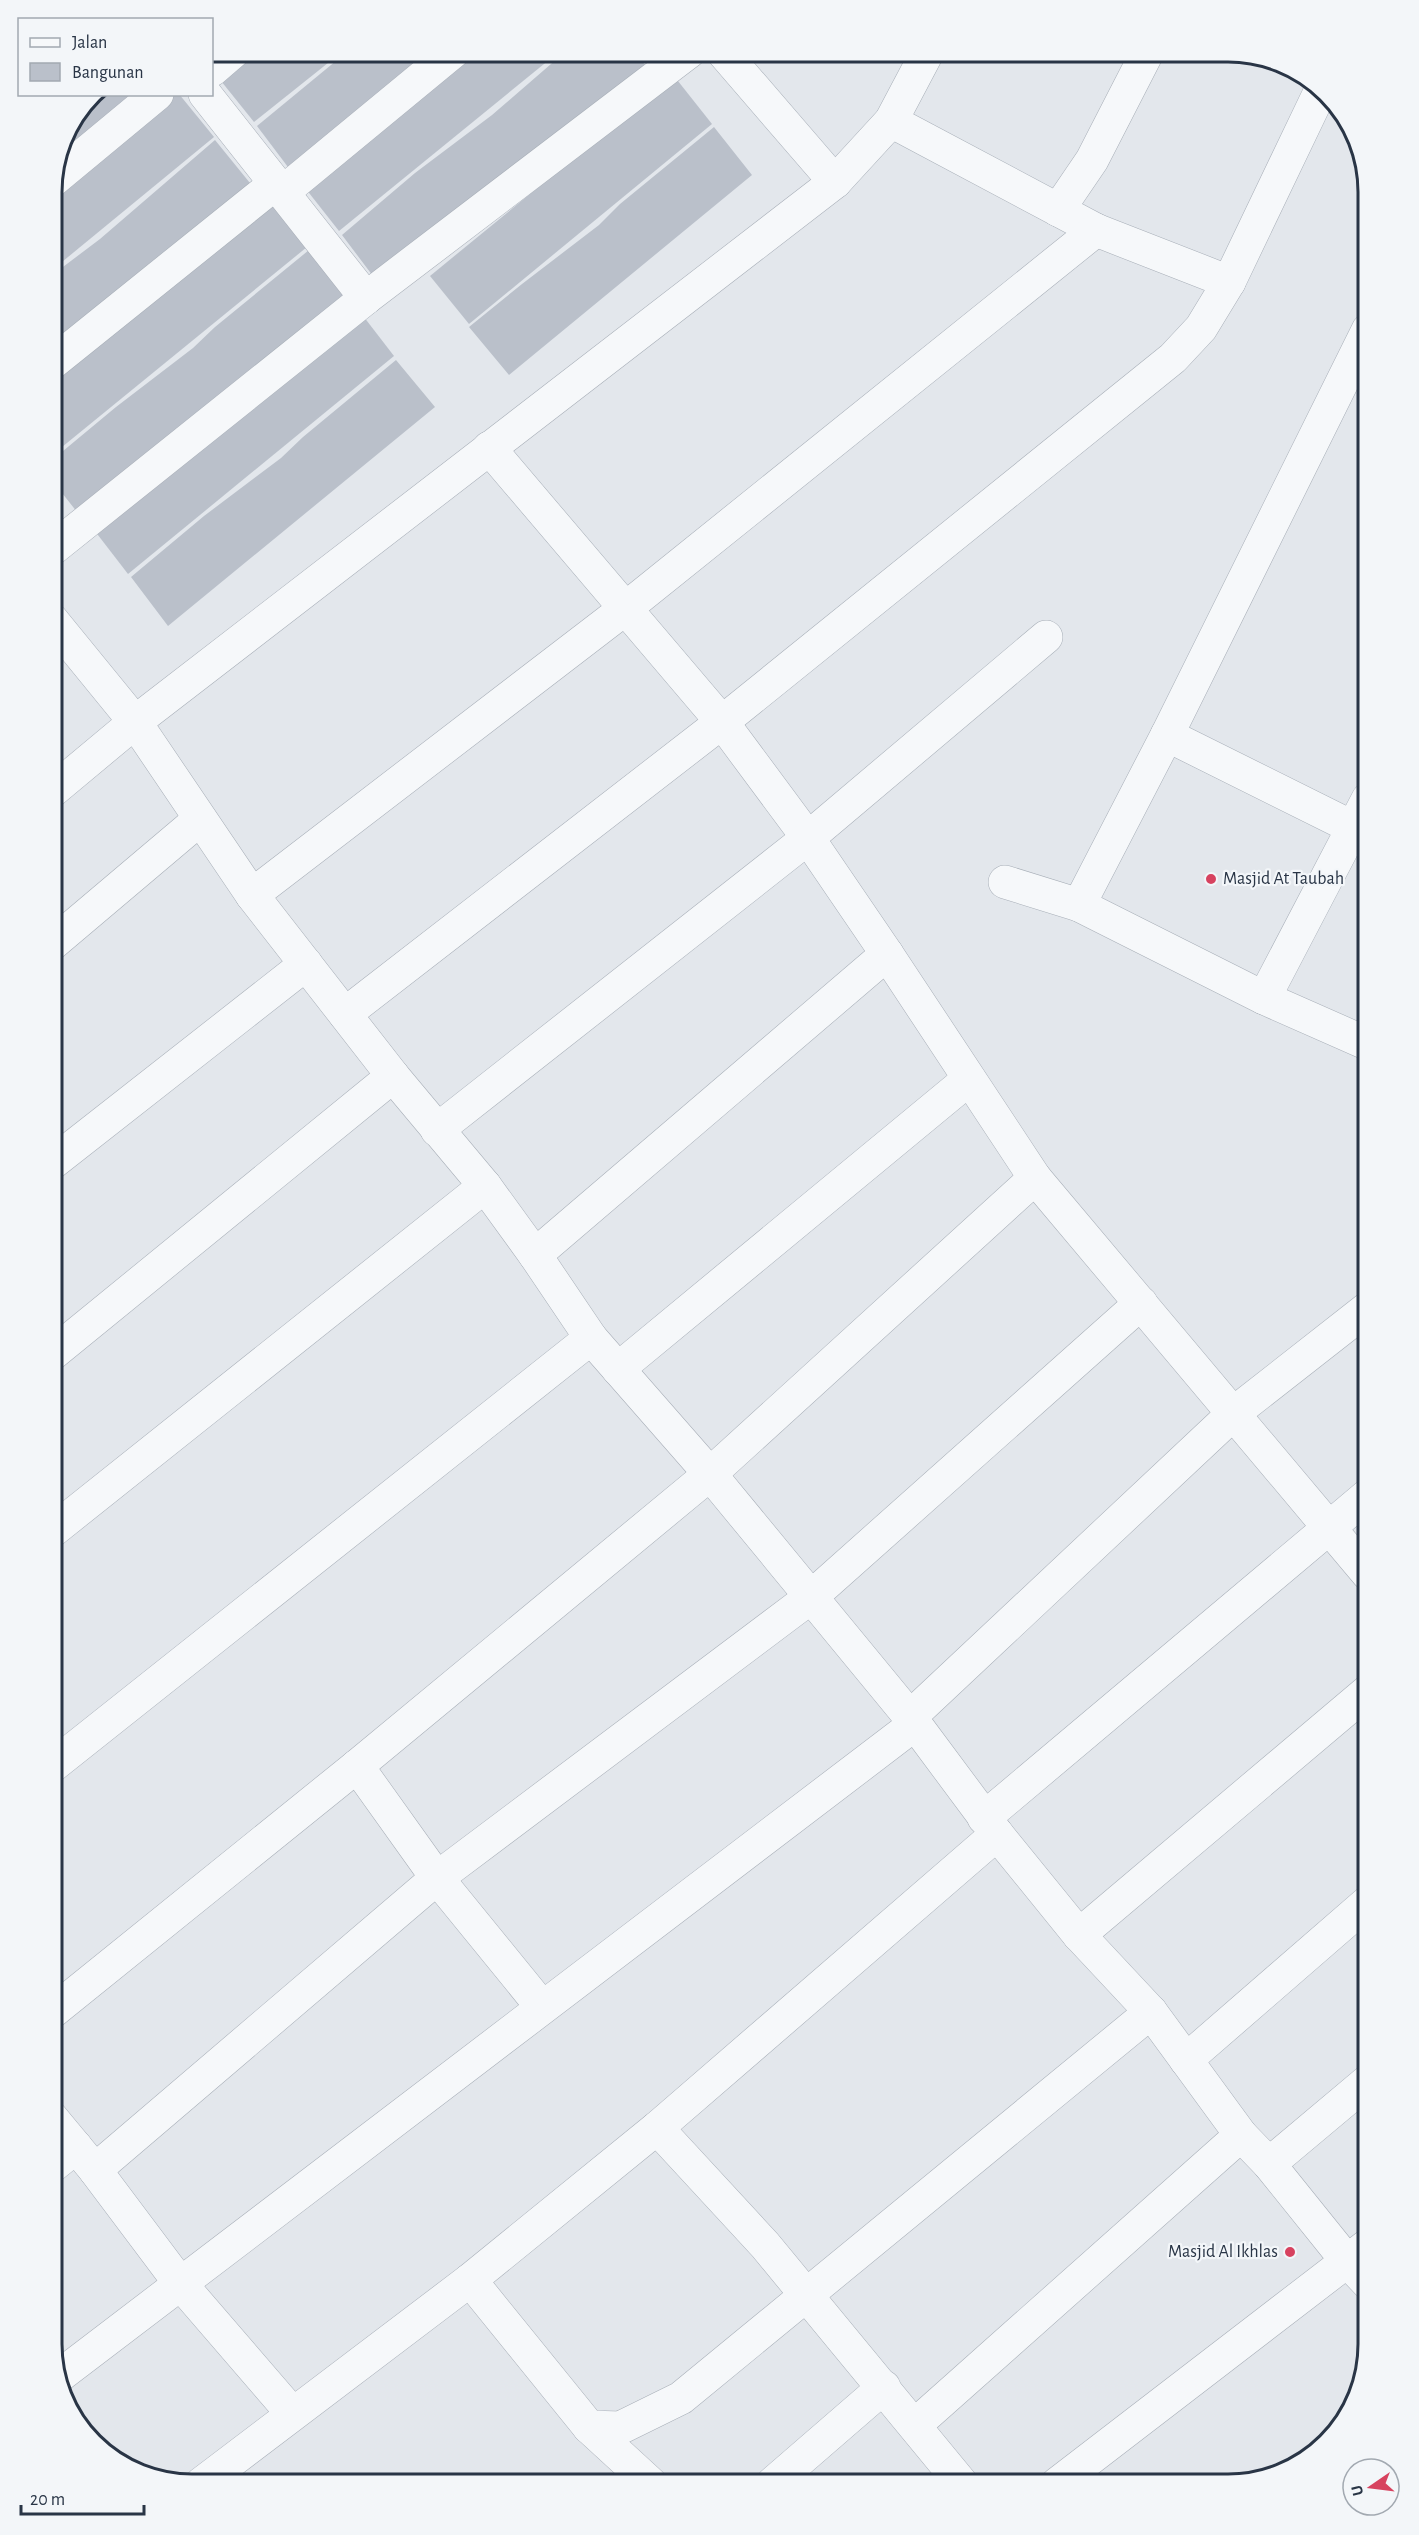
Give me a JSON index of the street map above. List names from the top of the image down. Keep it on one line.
{"places":["Masjid At Taubah","Masjid Al Ikhlas"],"legend":["Jalan","Bangunan"],"scale_bar":"20 m","north":"left"}
